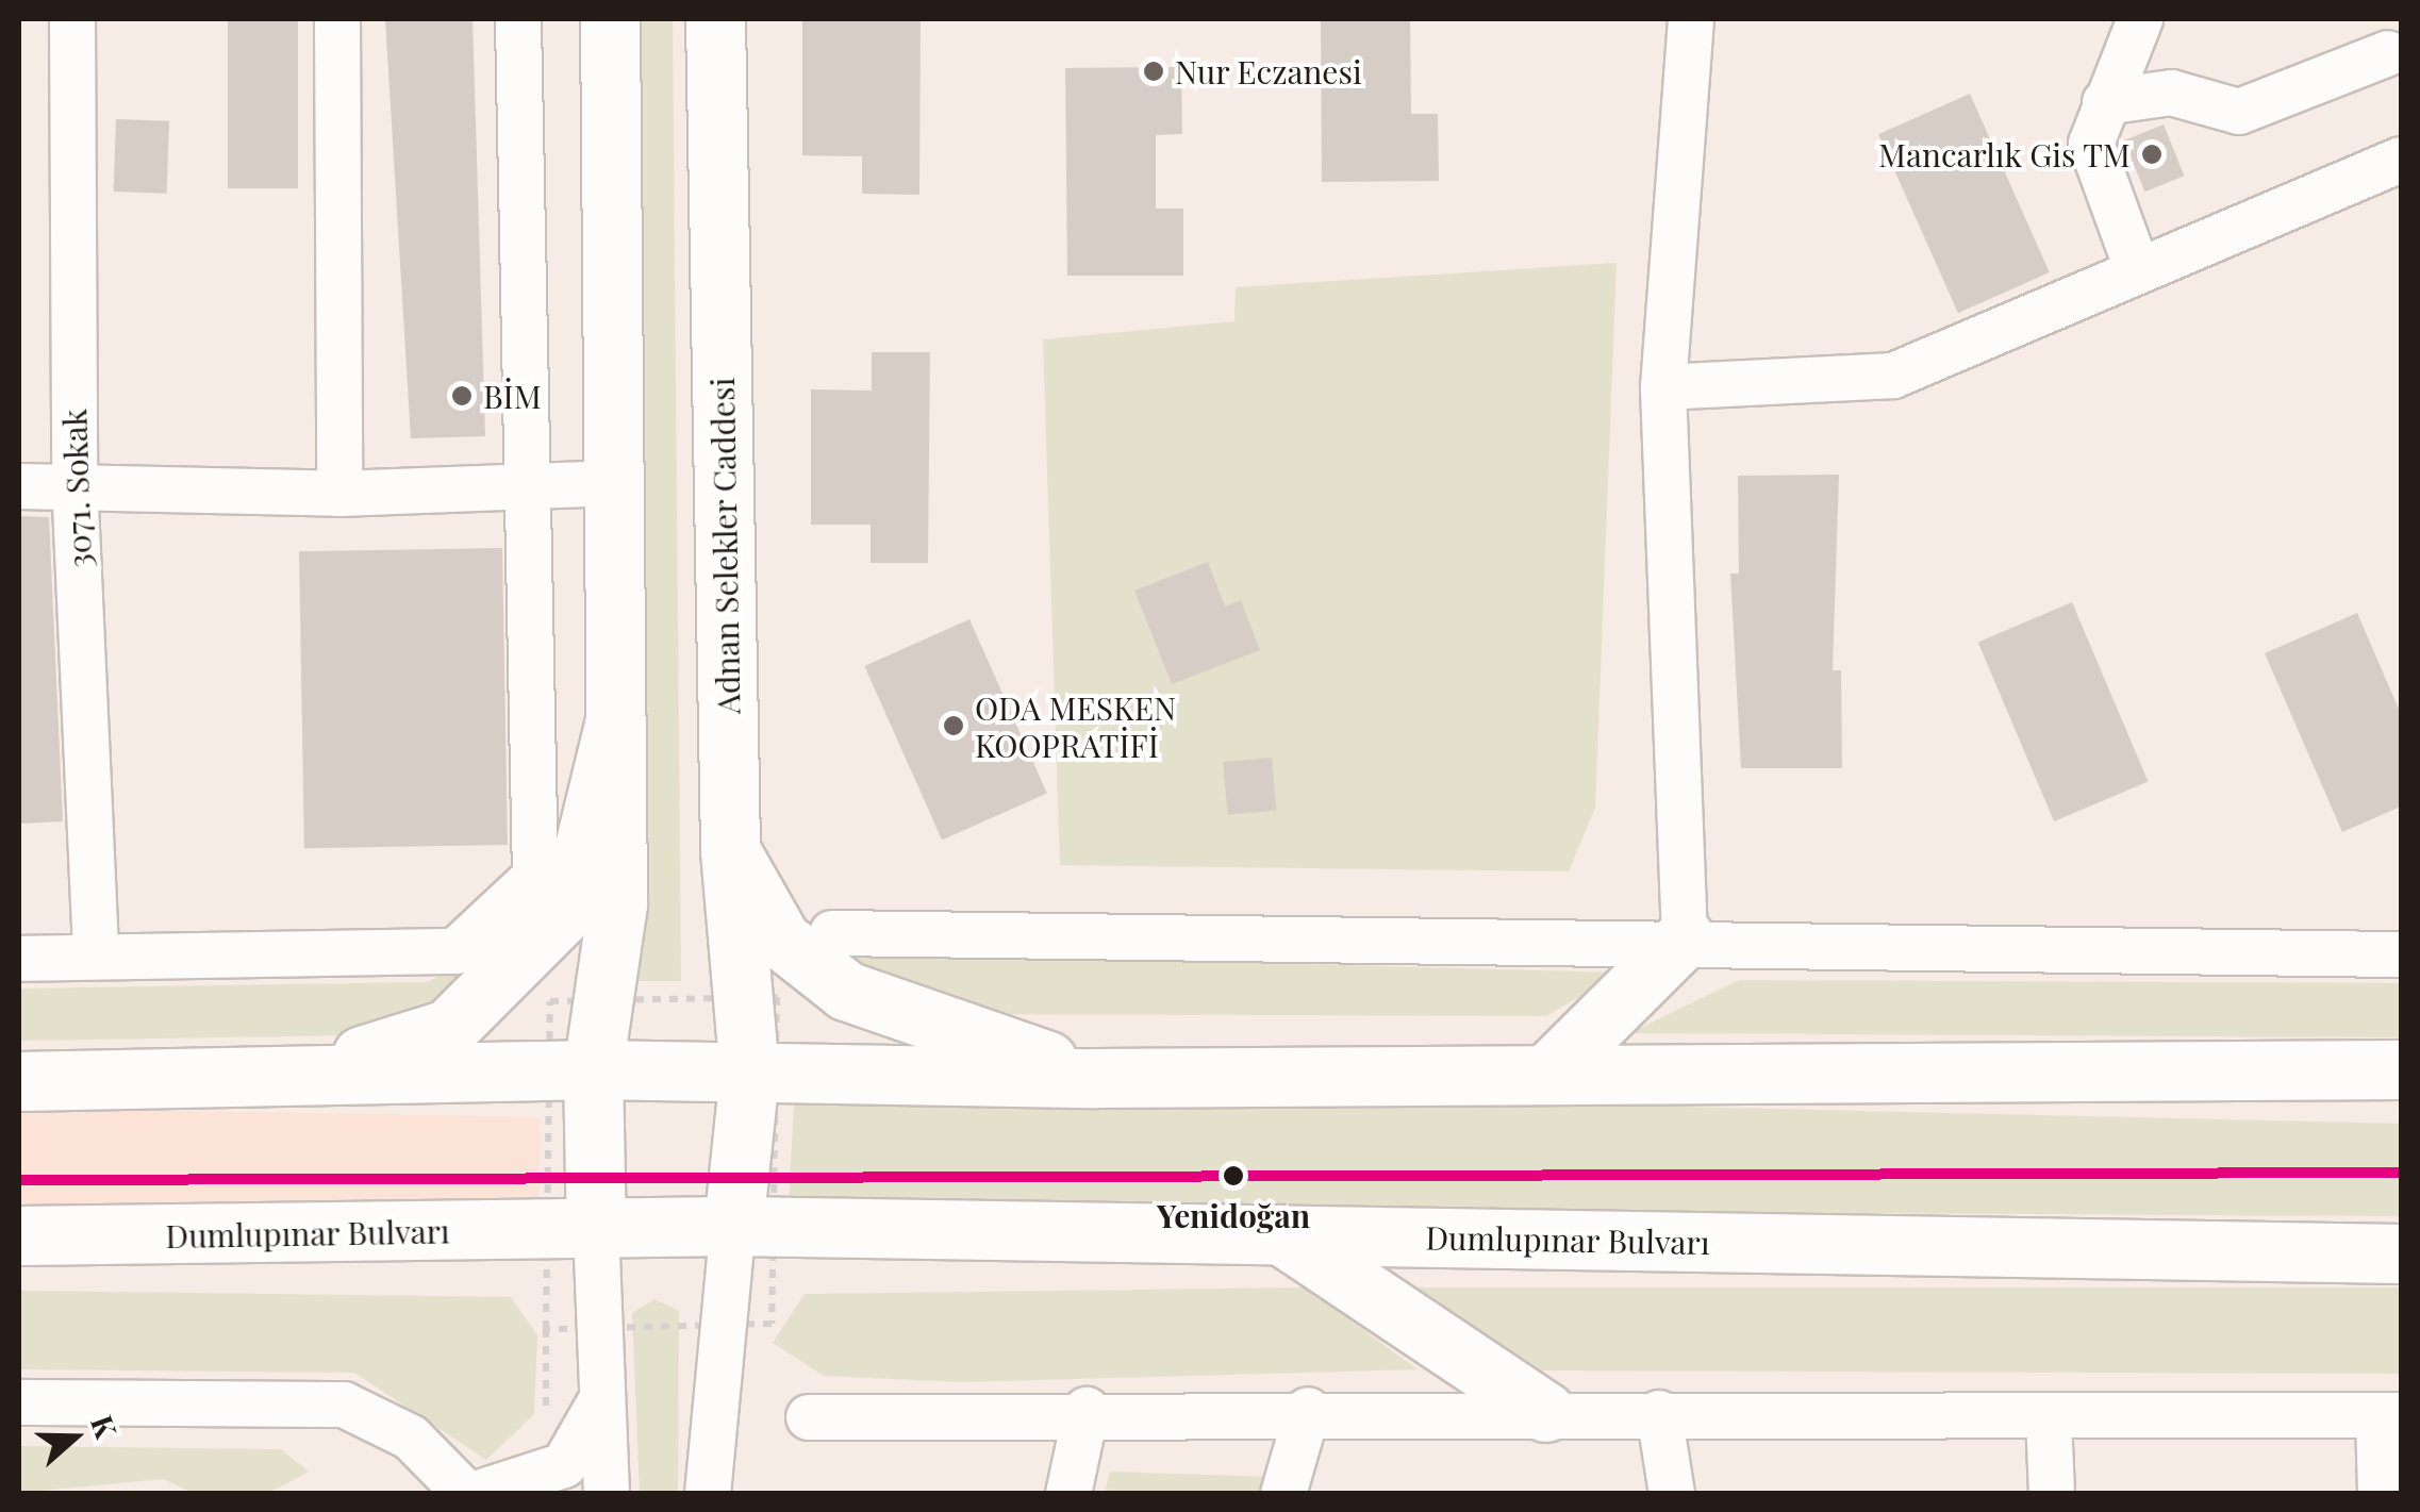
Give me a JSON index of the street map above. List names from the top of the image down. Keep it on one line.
{"streets":{"main road":["Adnan Selekler Caddesi","Dumlupınar Bulvarı"],"street":["3071. Sokak"]},"places":["Nur Eczanesi","Mancarlık Gis TM","BİM","ODA MESKEN KOOPRATİFİ","Yenidoğan"],"north":"right"}
